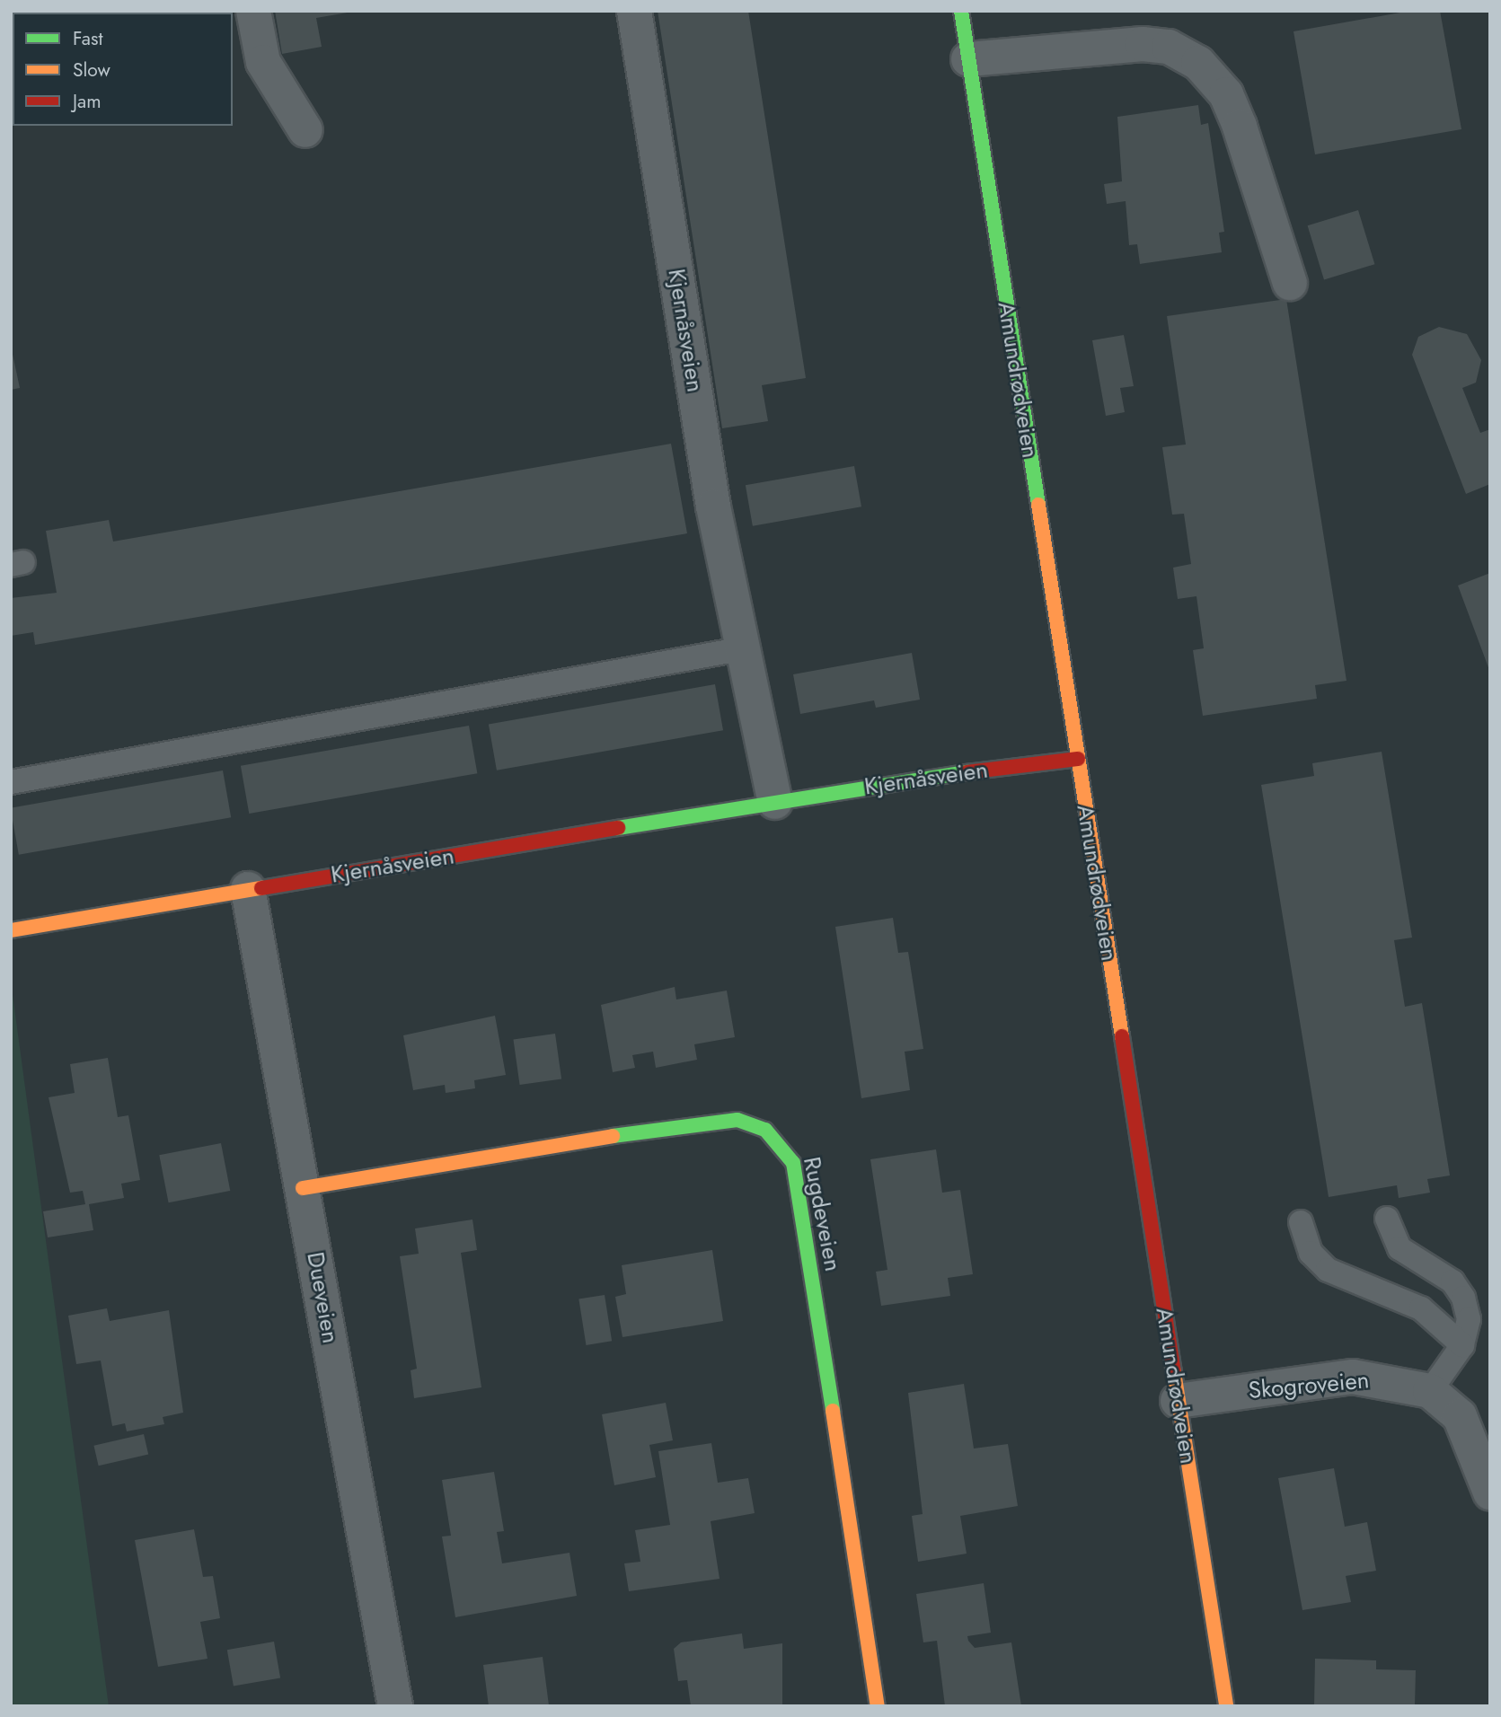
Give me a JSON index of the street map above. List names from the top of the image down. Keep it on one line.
{"streets":{"main road":["Kjernåsveien","Amundrødveien","Rugdeveien"],"street":["Dueveien","Skogroveien"]},"crossings":[["Kjernåsveien","Amundrødveien"],["Kjernåsveien","Dueveien"],["Amundrødveien","Skogroveien"],["Rugdeveien","Dueveien"]],"legend":["Fast","Slow","Jam"]}
